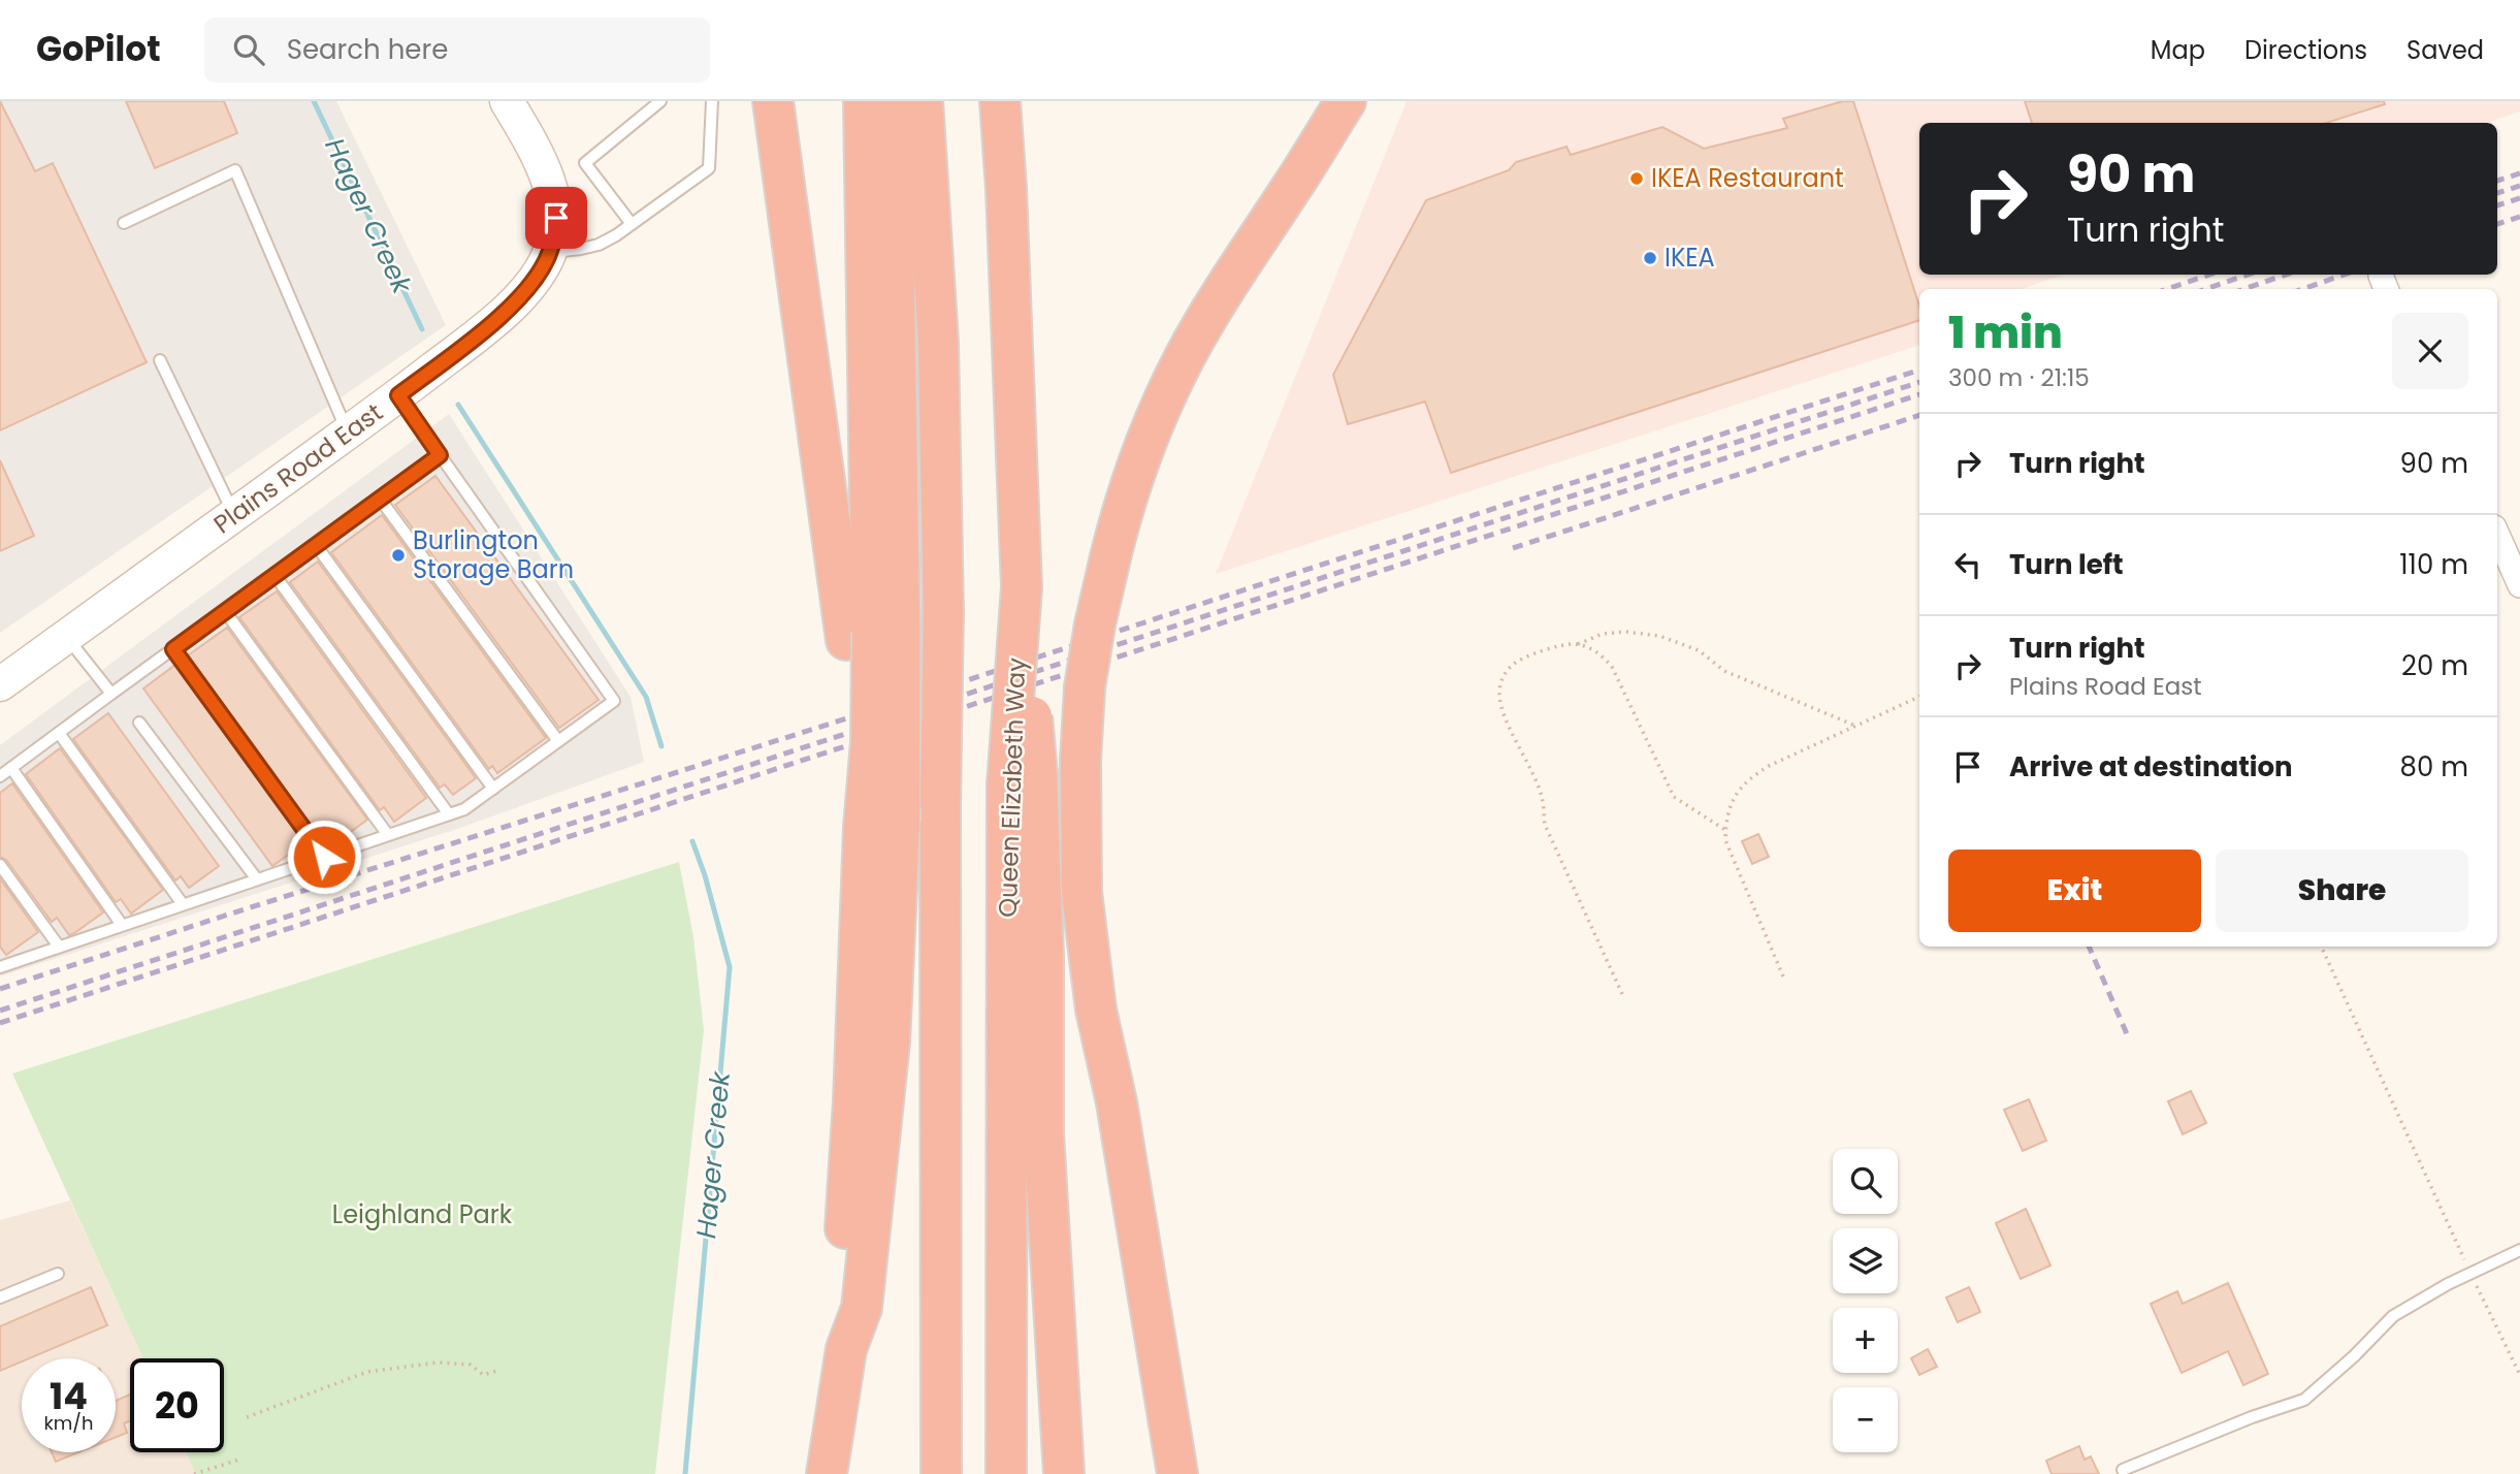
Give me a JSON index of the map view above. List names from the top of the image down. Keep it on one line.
{"streets":{"highway":["Queen Elizabeth Way"],"main road":["Plains Road East"]},"water":["Hager Creek"],"parks":["Leighland Park"],"places":["IKEA Restaurant","IKEA","Burlington Storage Barn"],"page":{"header":"GoPilot","search":"Search here","nav":["Map","Directions","Saved"],"turn":["90 m","Turn right"],"heading":["1 min","300 m · 21:15"],"list":[{"name":"Turn right","value":"90 m"},{"name":"Turn left","value":"110 m"},{"name":"Turn right","note":"Plains Road East","value":"20 m"},{"name":"Arrive at destination","value":"80 m"}],"buttons":["Exit","Share"],"map_buttons":["+","−"],"speed":"14 km/h","limit":"20"}}
